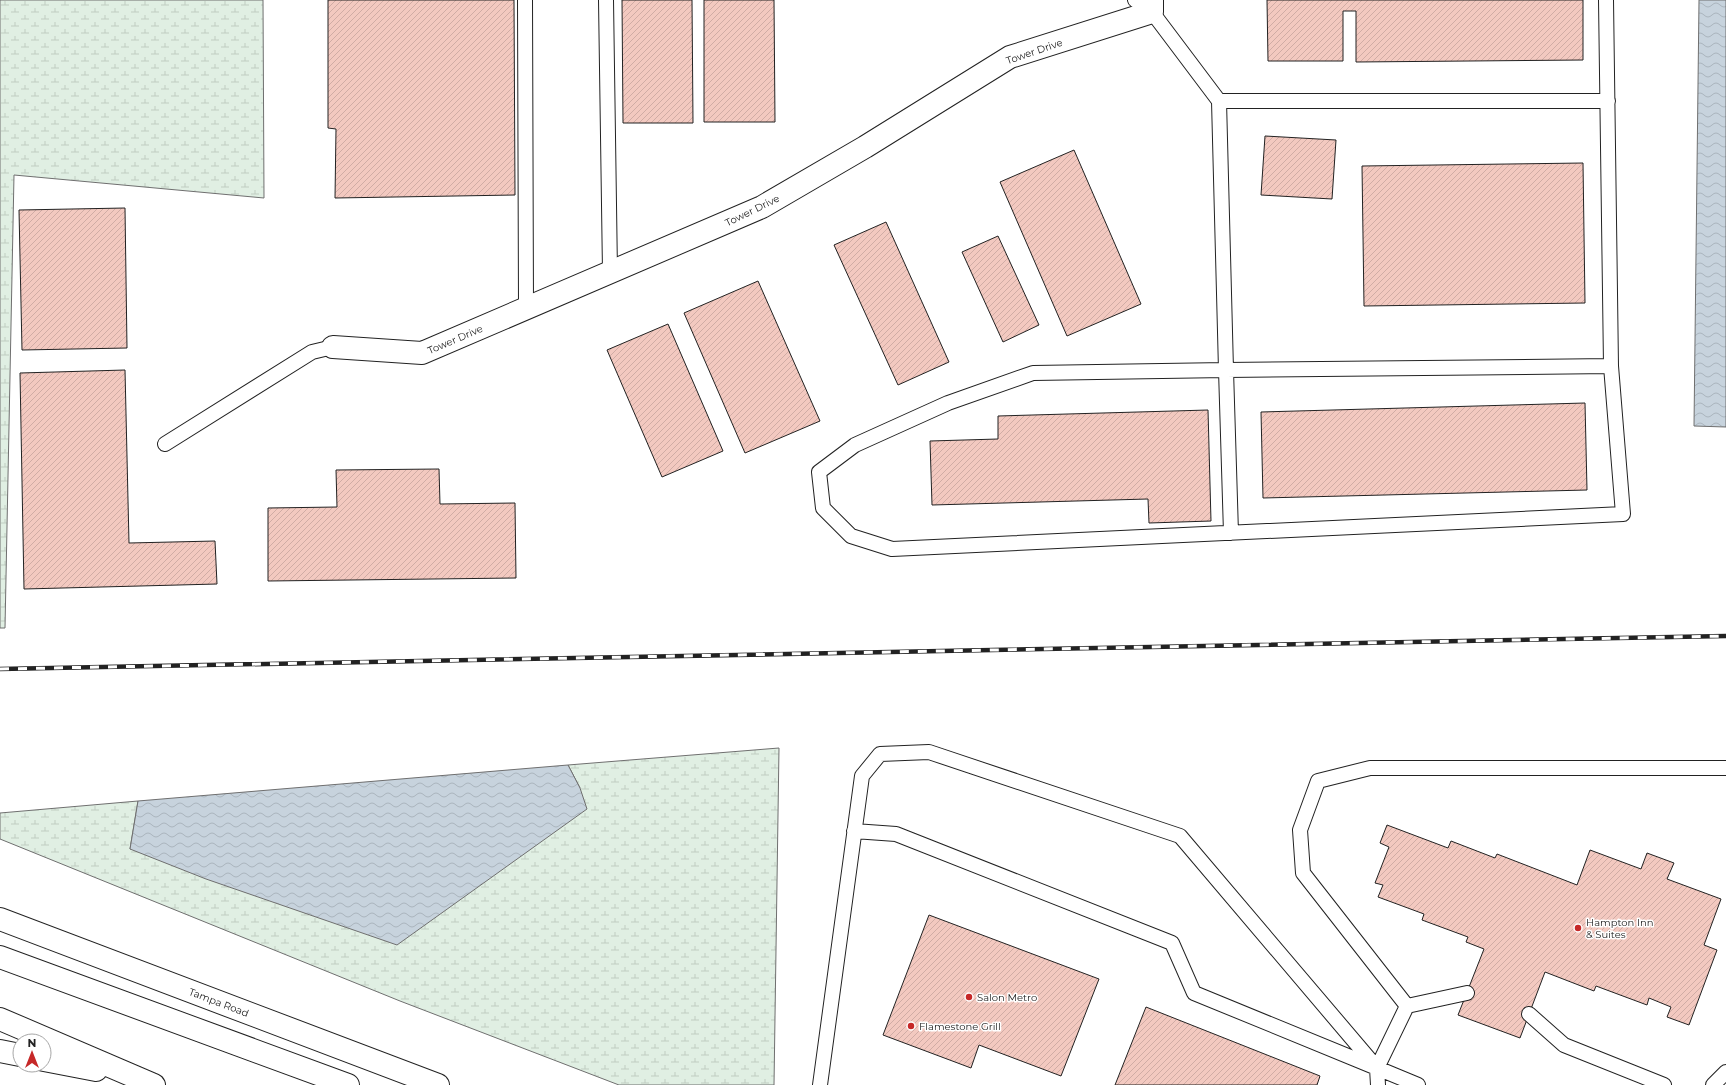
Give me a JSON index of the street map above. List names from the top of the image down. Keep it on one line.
{"streets":{"main road":["Tower Drive","Tampa Road"]},"places":["Hampton Inn & Suites","Salon Metro","Flamestone Grill"],"north":"top"}
